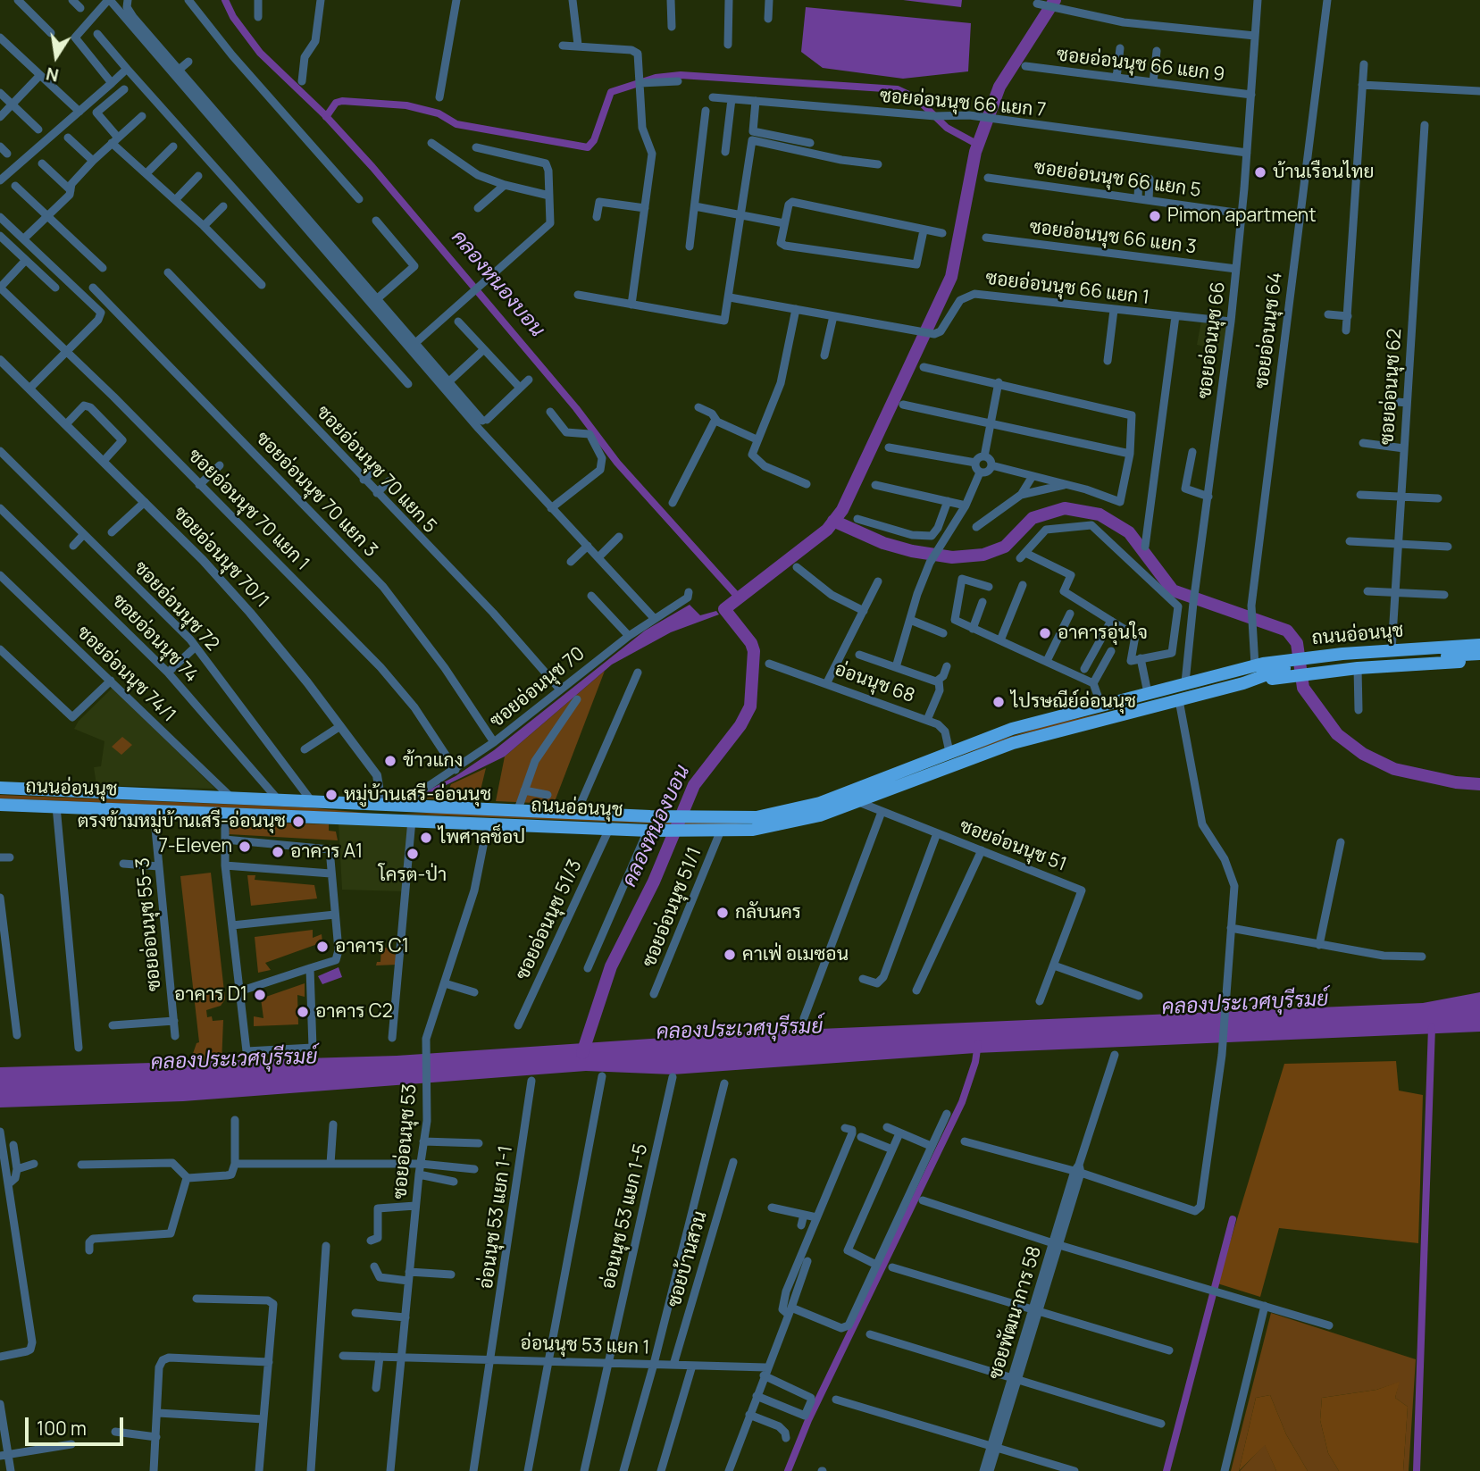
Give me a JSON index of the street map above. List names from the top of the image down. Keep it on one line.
{"streets":{"main road":["ถนนอ่อนนุช"],"street":["ซอยอ่อนนุช 66 แยก 9","ซอยอ่อนนุช 66 แยก 7","ซอยอ่อนนุช 66 แยก 5","ซอยอ่อนนุช 66 แยก 3","ซอยอ่อนนุช 66 แยก 1","ซอยอ่อนนุช 64","ซอยอ่อนนุช 66","ซอยอ่อนนุช 62","ซอยอ่อนนุช 70 แยก 5","ซอยอ่อนนุช 70 แยก 3","ซอยอ่อนนุช 70 แยก 1","ซอยอ่อนนุช 70/1","ซอยอ่อนนุช 72","ซอยอ่อนนุช 74","ซอยอ่อนนุช 74/1","อ่อนนุช 68","ซอยอ่อนนุช 70","ซอยอ่อนนุช 51","ซอยอ่อนนุช 51/1","ซอยอ่อนนุช 51/3","ซอยอ่อนนุช 55-3","ซอยอ่อนนุช 53","อ่อนนุช 53 แยก 1-5","อ่อนนุช 53 แยก 1-1","ซอยบ้านสวน","ซอยพัฒนาการ 58","อ่อนนุช 53 แยก 1"]},"crossings":[["ซอยอ่อนนุช 66 แยก 9","ซอยอ่อนนุช 66"],["ซอยอ่อนนุช 66 แยก 7","ซอยอ่อนนุช 66"],["ซอยอ่อนนุช 66 แยก 5","ซอยอ่อนนุช 66"],["ซอยอ่อนนุช 66 แยก 3","ซอยอ่อนนุช 66"],["ซอยอ่อนนุช 66 แยก 1","ซอยอ่อนนุช 66"],["ซอยอ่อนนุช 64","ถนนอ่อนนุช"],["ซอยอ่อนนุช 66","ถนนอ่อนนุช"],["ซอยอ่อนนุช 62","ถนนอ่อนนุช"],["ซอยอ่อนนุช 70 แยก 5","ซอยอ่อนนุช 70"],["ซอยอ่อนนุช 70 แยก 3","ซอยอ่อนนุช 70"],["ซอยอ่อนนุช 70 แยก 1","ซอยอ่อนนุช 70"],["ซอยอ่อนนุช 70/1","ถนนอ่อนนุช"],["ซอยอ่อนนุช 72","ถนนอ่อนนุช"],["ถนนอ่อนนุช","ซอยอ่อนนุช 74"],["ถนนอ่อนนุช","ซอยอ่อนนุช 74/1"],["ถนนอ่อนนุช","อ่อนนุช 68"],["ถนนอ่อนนุช","ซอยอ่อนนุช 70"],["ถนนอ่อนนุช","ซอยอ่อนนุช 51"],["ถนนอ่อนนุช","ซอยอ่อนนุช 51/1"],["ถนนอ่อนนุช","ซอยอ่อนนุช 51/3"],["ถนนอ่อนนุช","ซอยอ่อนนุช 55-3"],["ถนนอ่อนนุช","ซอยอ่อนนุช 53"],["ซอยอ่อนนุช 53","อ่อนนุช 53 แยก 1"],["อ่อนนุช 53 แยก 1-5","อ่อนนุช 53 แยก 1"],["อ่อนนุช 53 แยก 1-1","อ่อนนุช 53 แยก 1"],["ซอยบ้านสวน","อ่อนนุช 53 แยก 1"]],"water":["คลองหนองบอน","คลองประเวศบุรีรมย์"],"places":["บ้านเรือนไทย","Pimon apartment","อาคารอุ่นใจ","ไปรษณีย์อ่อนนุช","ข้าวแกง","หมู่บ้านเสรี-อ่อนนุช","ตรงข้ามหมู่บ้านเสรี-อ่อนนุช","ไพศาลช็อป","7-Eleven","อาคาร A1","โครต-ป่า","กลับนคร","อาคาร C1","คาเฟ่ อเมซอน","อาคาร D1","อาคาร C2"],"scale_bar":"100 m","north":"bottom"}
